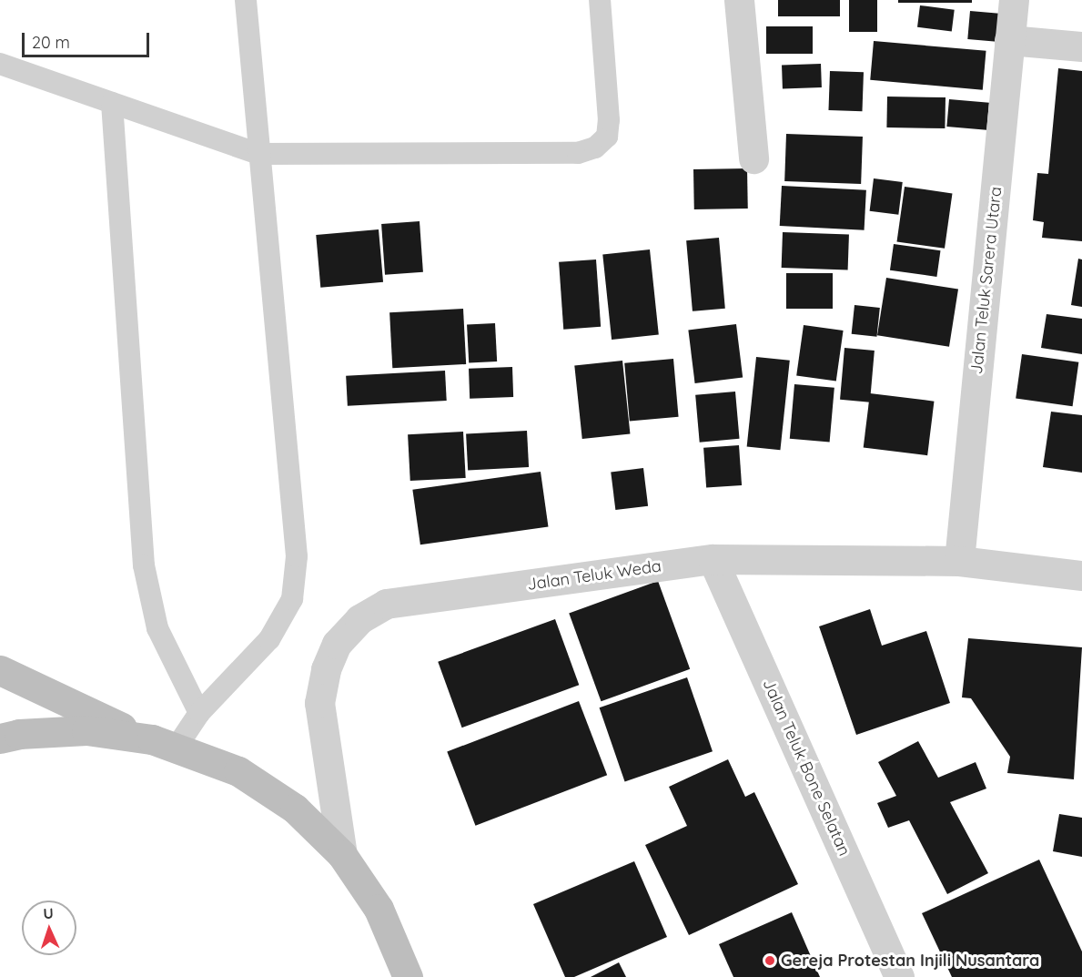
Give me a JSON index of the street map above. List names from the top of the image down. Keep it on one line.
{"streets":{"street":["Jalan Teluk Sarera Utara","Jalan Teluk Weda","Jalan Teluk Bone Selatan"]},"crossings":[["Jalan Teluk Sarera Utara","Jalan Teluk Weda"],["Jalan Teluk Weda","Jalan Teluk Bone Selatan"]],"places":["Gereja Protestan Injili Nusantara"],"scale_bar":"20 m","north":"top"}
